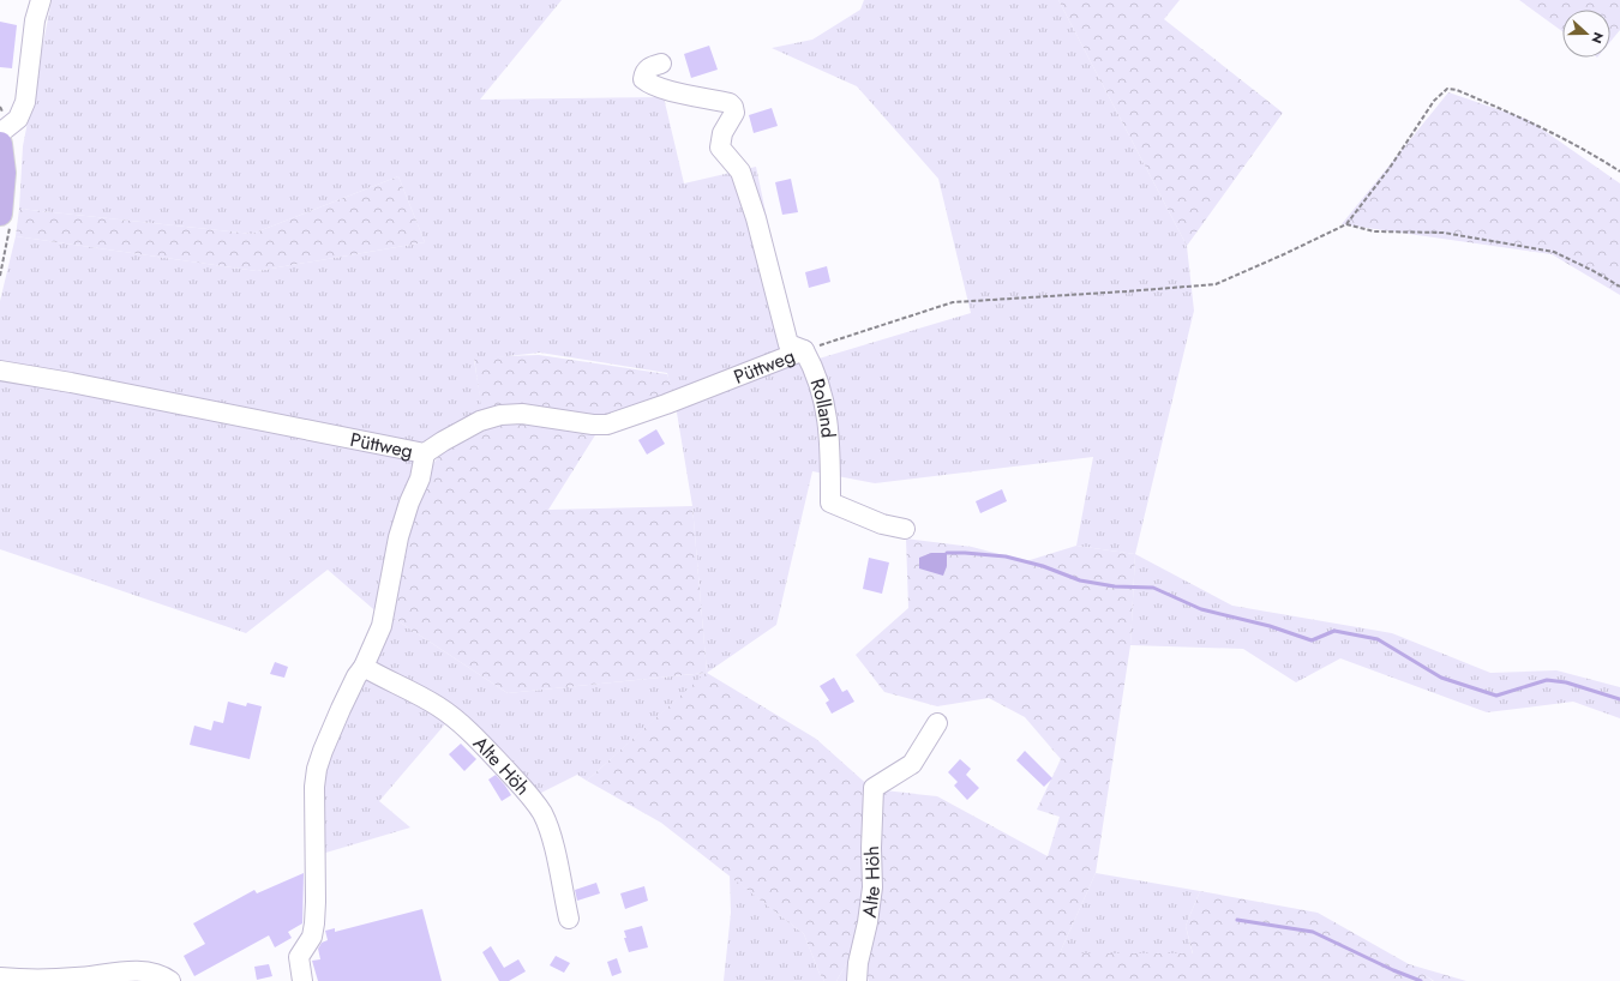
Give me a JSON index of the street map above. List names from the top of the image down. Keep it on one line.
{"streets":{"street":["Püttweg","Rolland","Alte Höh"]},"crossings":[["Püttweg","Rolland"]],"north":"right"}
